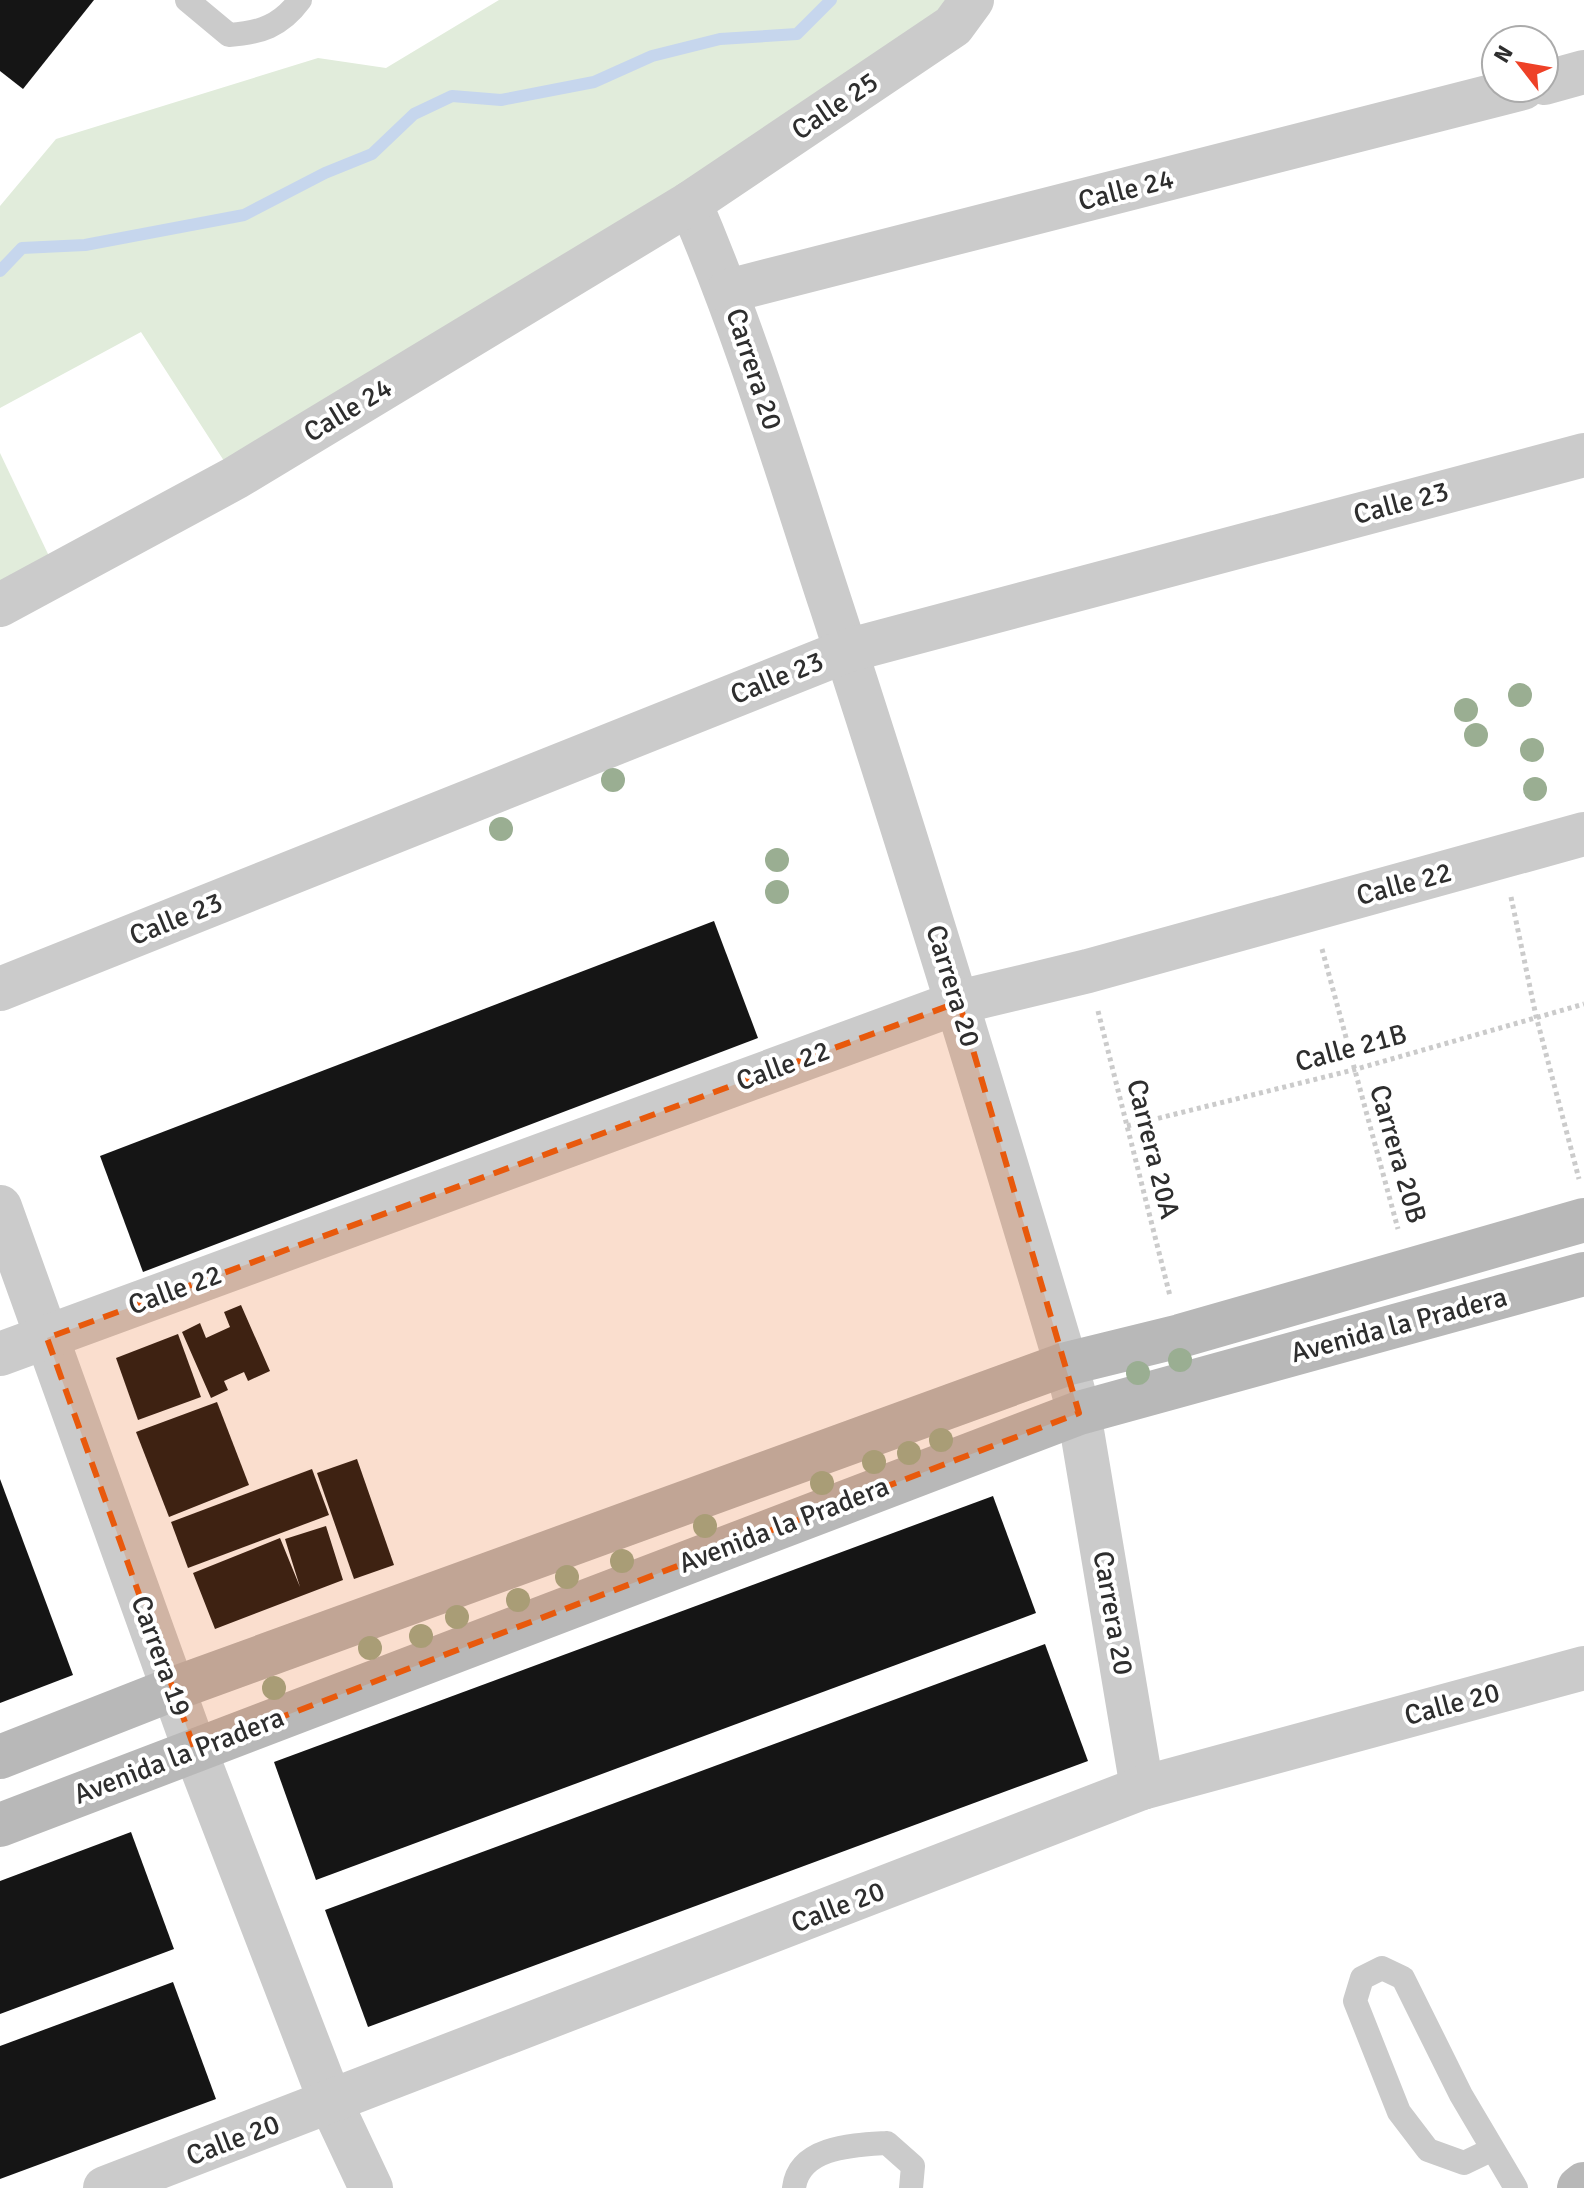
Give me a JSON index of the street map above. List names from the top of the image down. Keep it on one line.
{"streets":{"street":["Calle 25","Calle 24","Carrera 20","Calle 23","Calle 22","Avenida la Pradera","Carrera 19","Calle 20"],"path":["Calle 21B","Carrera 20A","Carrera 20B"]},"crossings":[["Calle 25","Calle 24"],["Calle 25","Carrera 20"],["Calle 24","Carrera 20"],["Carrera 20","Calle 23"],["Carrera 20","Calle 22"],["Carrera 20","Avenida la Pradera"],["Carrera 20","Calle 20"],["Calle 22","Carrera 20A"],["Calle 22","Carrera 20B"],["Calle 22","Carrera 19"],["Calle 21B","Carrera 20A"],["Calle 21B","Carrera 20B"],["Carrera 20A","Avenida la Pradera"],["Carrera 20B","Avenida la Pradera"],["Avenida la Pradera","Carrera 19"],["Carrera 19","Calle 20"]],"north":"top left"}
